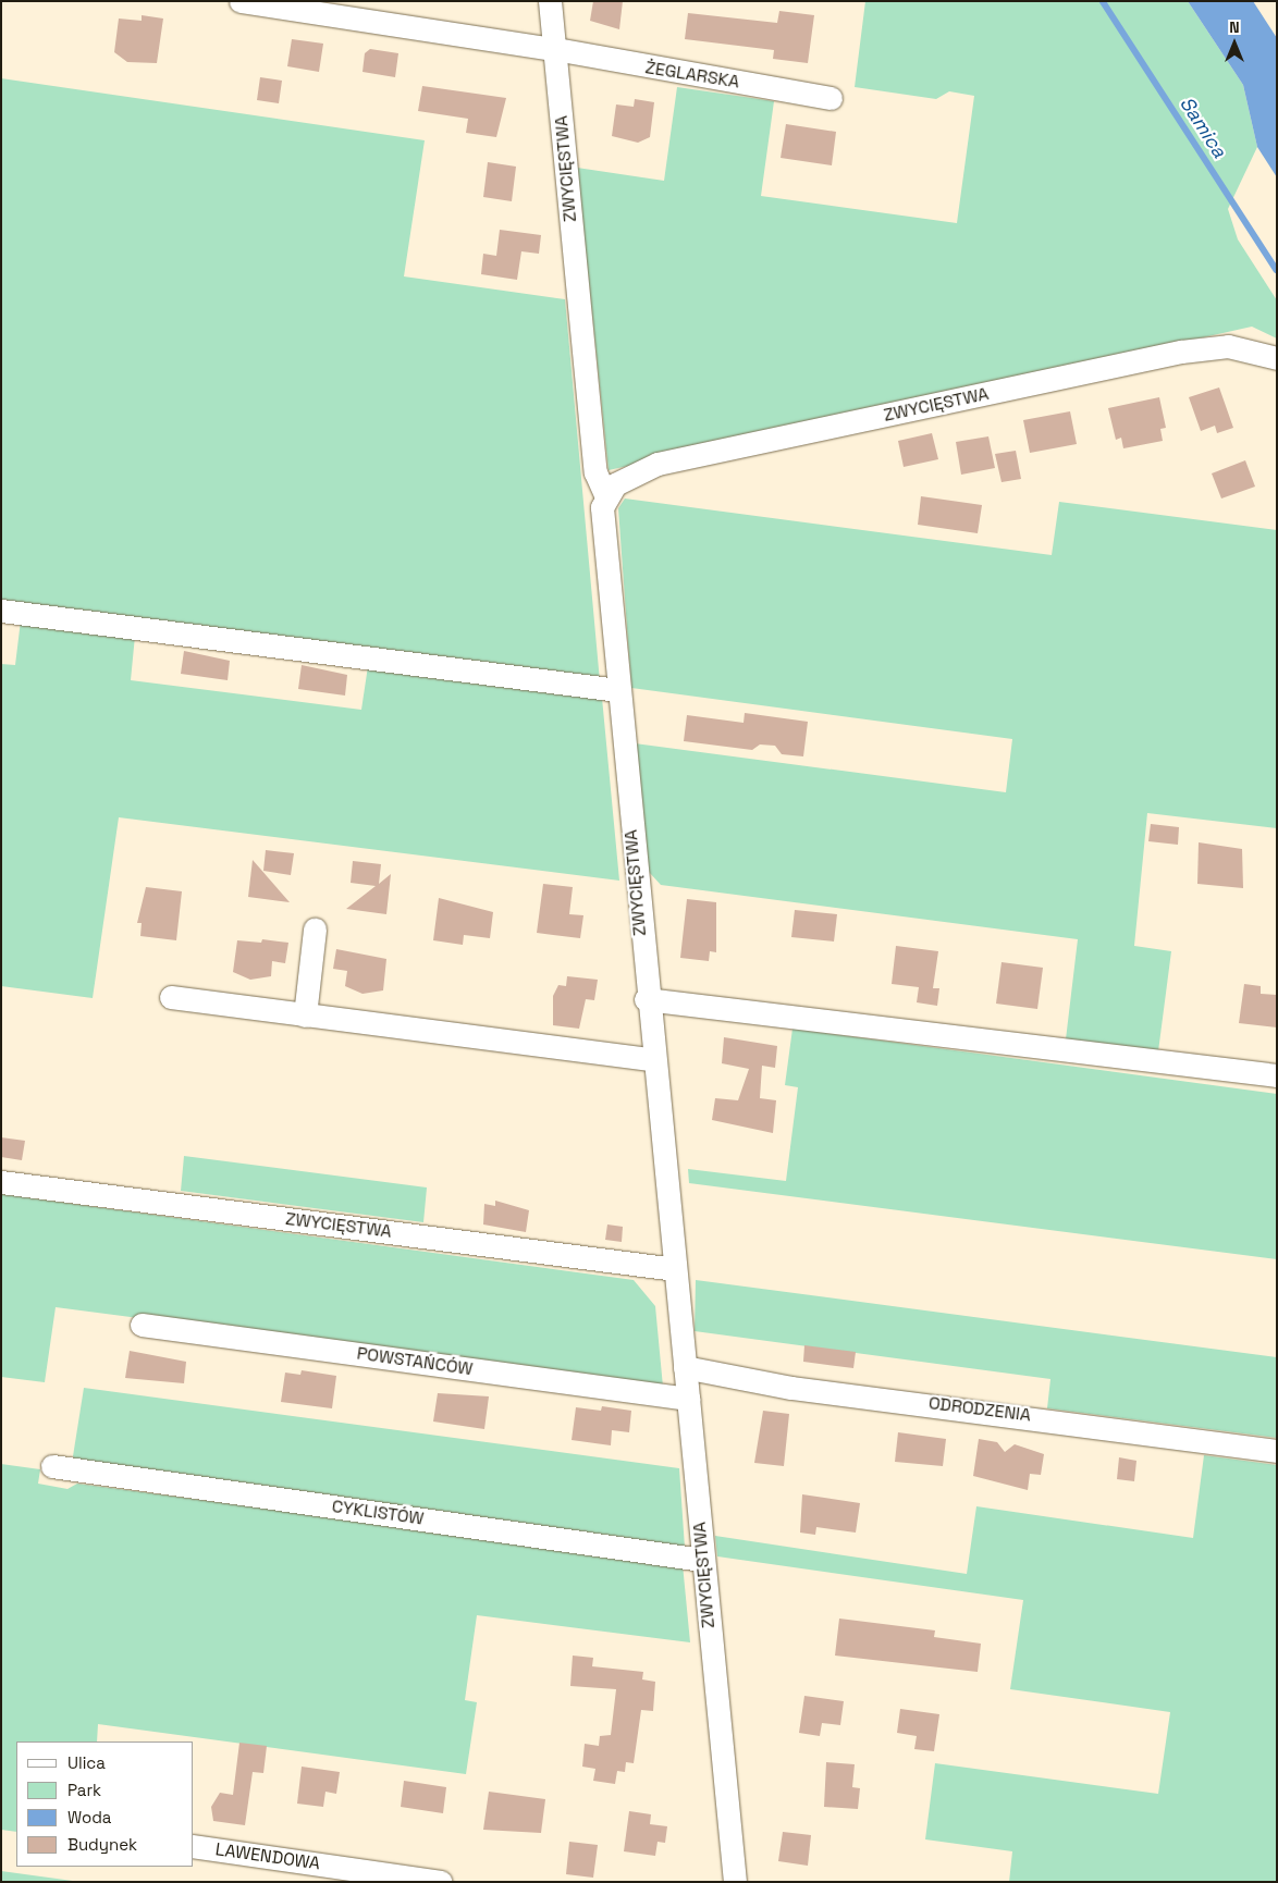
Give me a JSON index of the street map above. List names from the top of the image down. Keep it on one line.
{"streets":{"street":["ŻEGLARSKA","ZWYCIĘSTWA","POWSTAŃCÓW","ODRODZENIA","CYKLISTÓW","LAWENDOWA"]},"crossings":[["ŻEGLARSKA","ZWYCIĘSTWA"],["ZWYCIĘSTWA","POWSTAŃCÓW"],["ZWYCIĘSTWA","ODRODZENIA"],["ZWYCIĘSTWA","CYKLISTÓW"]],"water":["Samica"],"legend":["Ulica","Park","Woda","Budynek"],"north":"top"}
